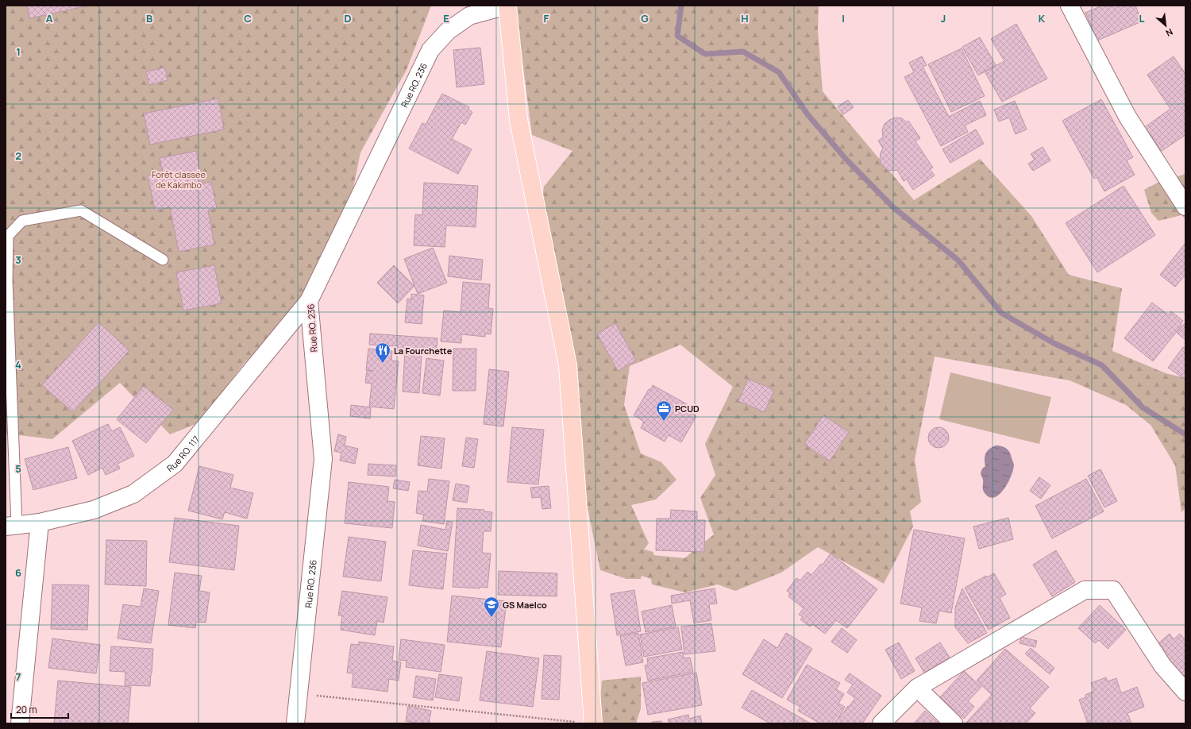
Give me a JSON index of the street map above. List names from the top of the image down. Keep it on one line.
{"streets":{"street":["Rue RO. 236","Rue RO. 117"]},"crossings":[["Rue RO. 236","Rue RO. 117"]],"parks":["Forêt classée de Kakimbo"],"places":{"restaurant":["La Fourchette"],"office":["PCUD"],"school or university":["GS Maelco"]},"scale_bar":"20 m","north":"bottom right","grid":{"columns":["A","B","C","D","E","F","G","H","I","J","K","L"],"rows":["1","2","3","4","5","6","7"]}}
